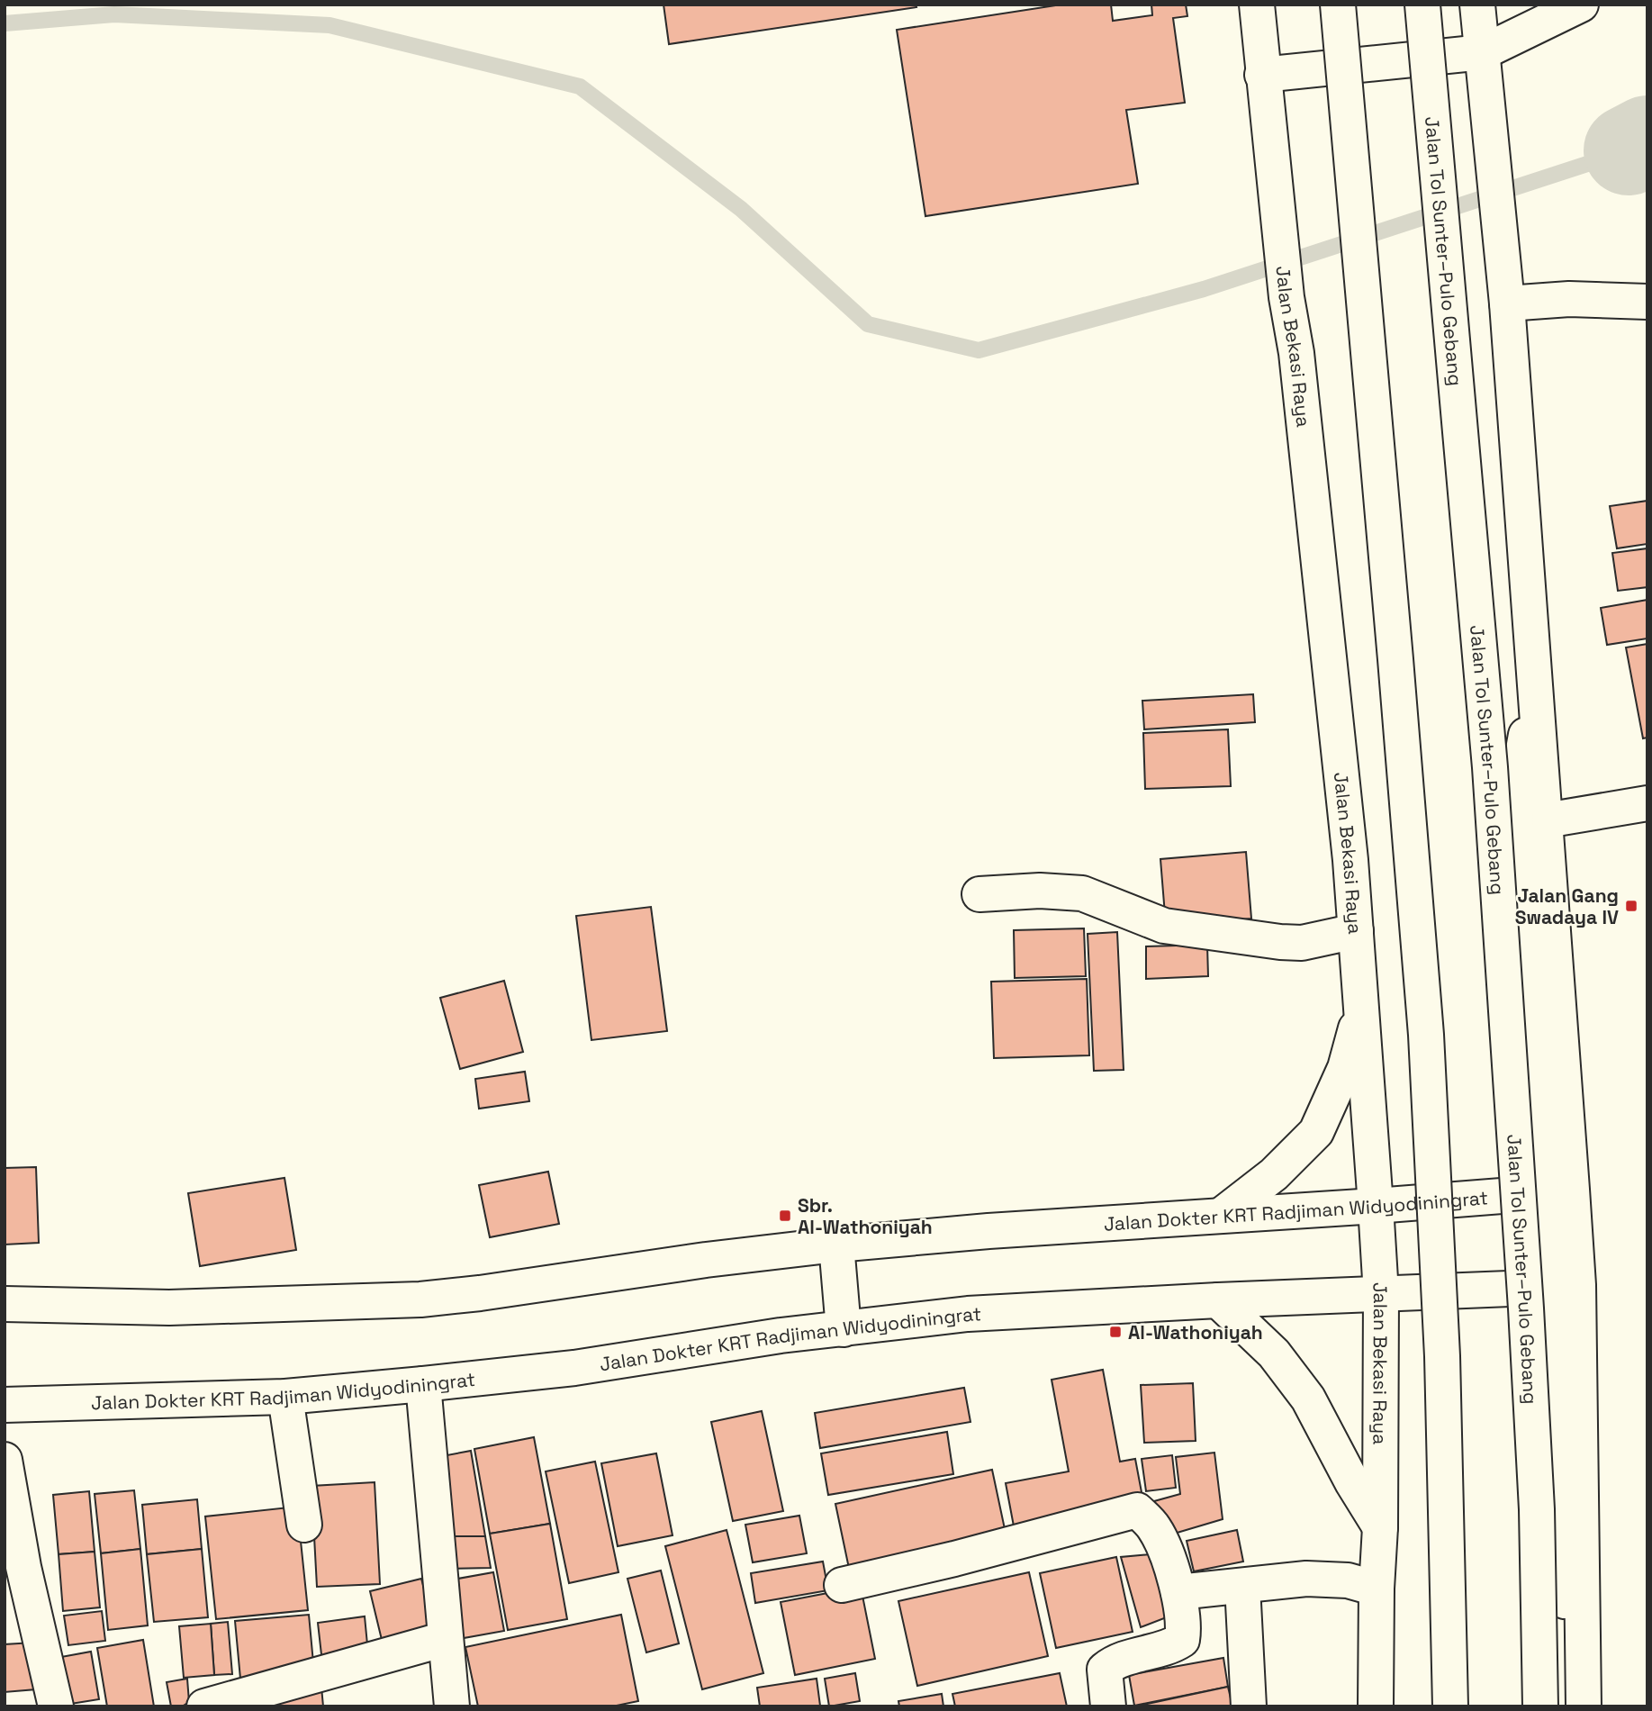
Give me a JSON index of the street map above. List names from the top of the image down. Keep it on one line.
{"streets":{"main road":["Jalan Tol Sunter–Pulo Gebang","Jalan Bekasi Raya","Jalan Dokter KRT Radjiman Widyodiningrat"]},"crossings":[["Jalan Bekasi Raya","Jalan Dokter KRT Radjiman Widyodiningrat"]],"places":{"transit":["Jalan Gang Swadaya IV","Sbr. Al-Wathoniyah","Al-Wathoniyah"]}}
